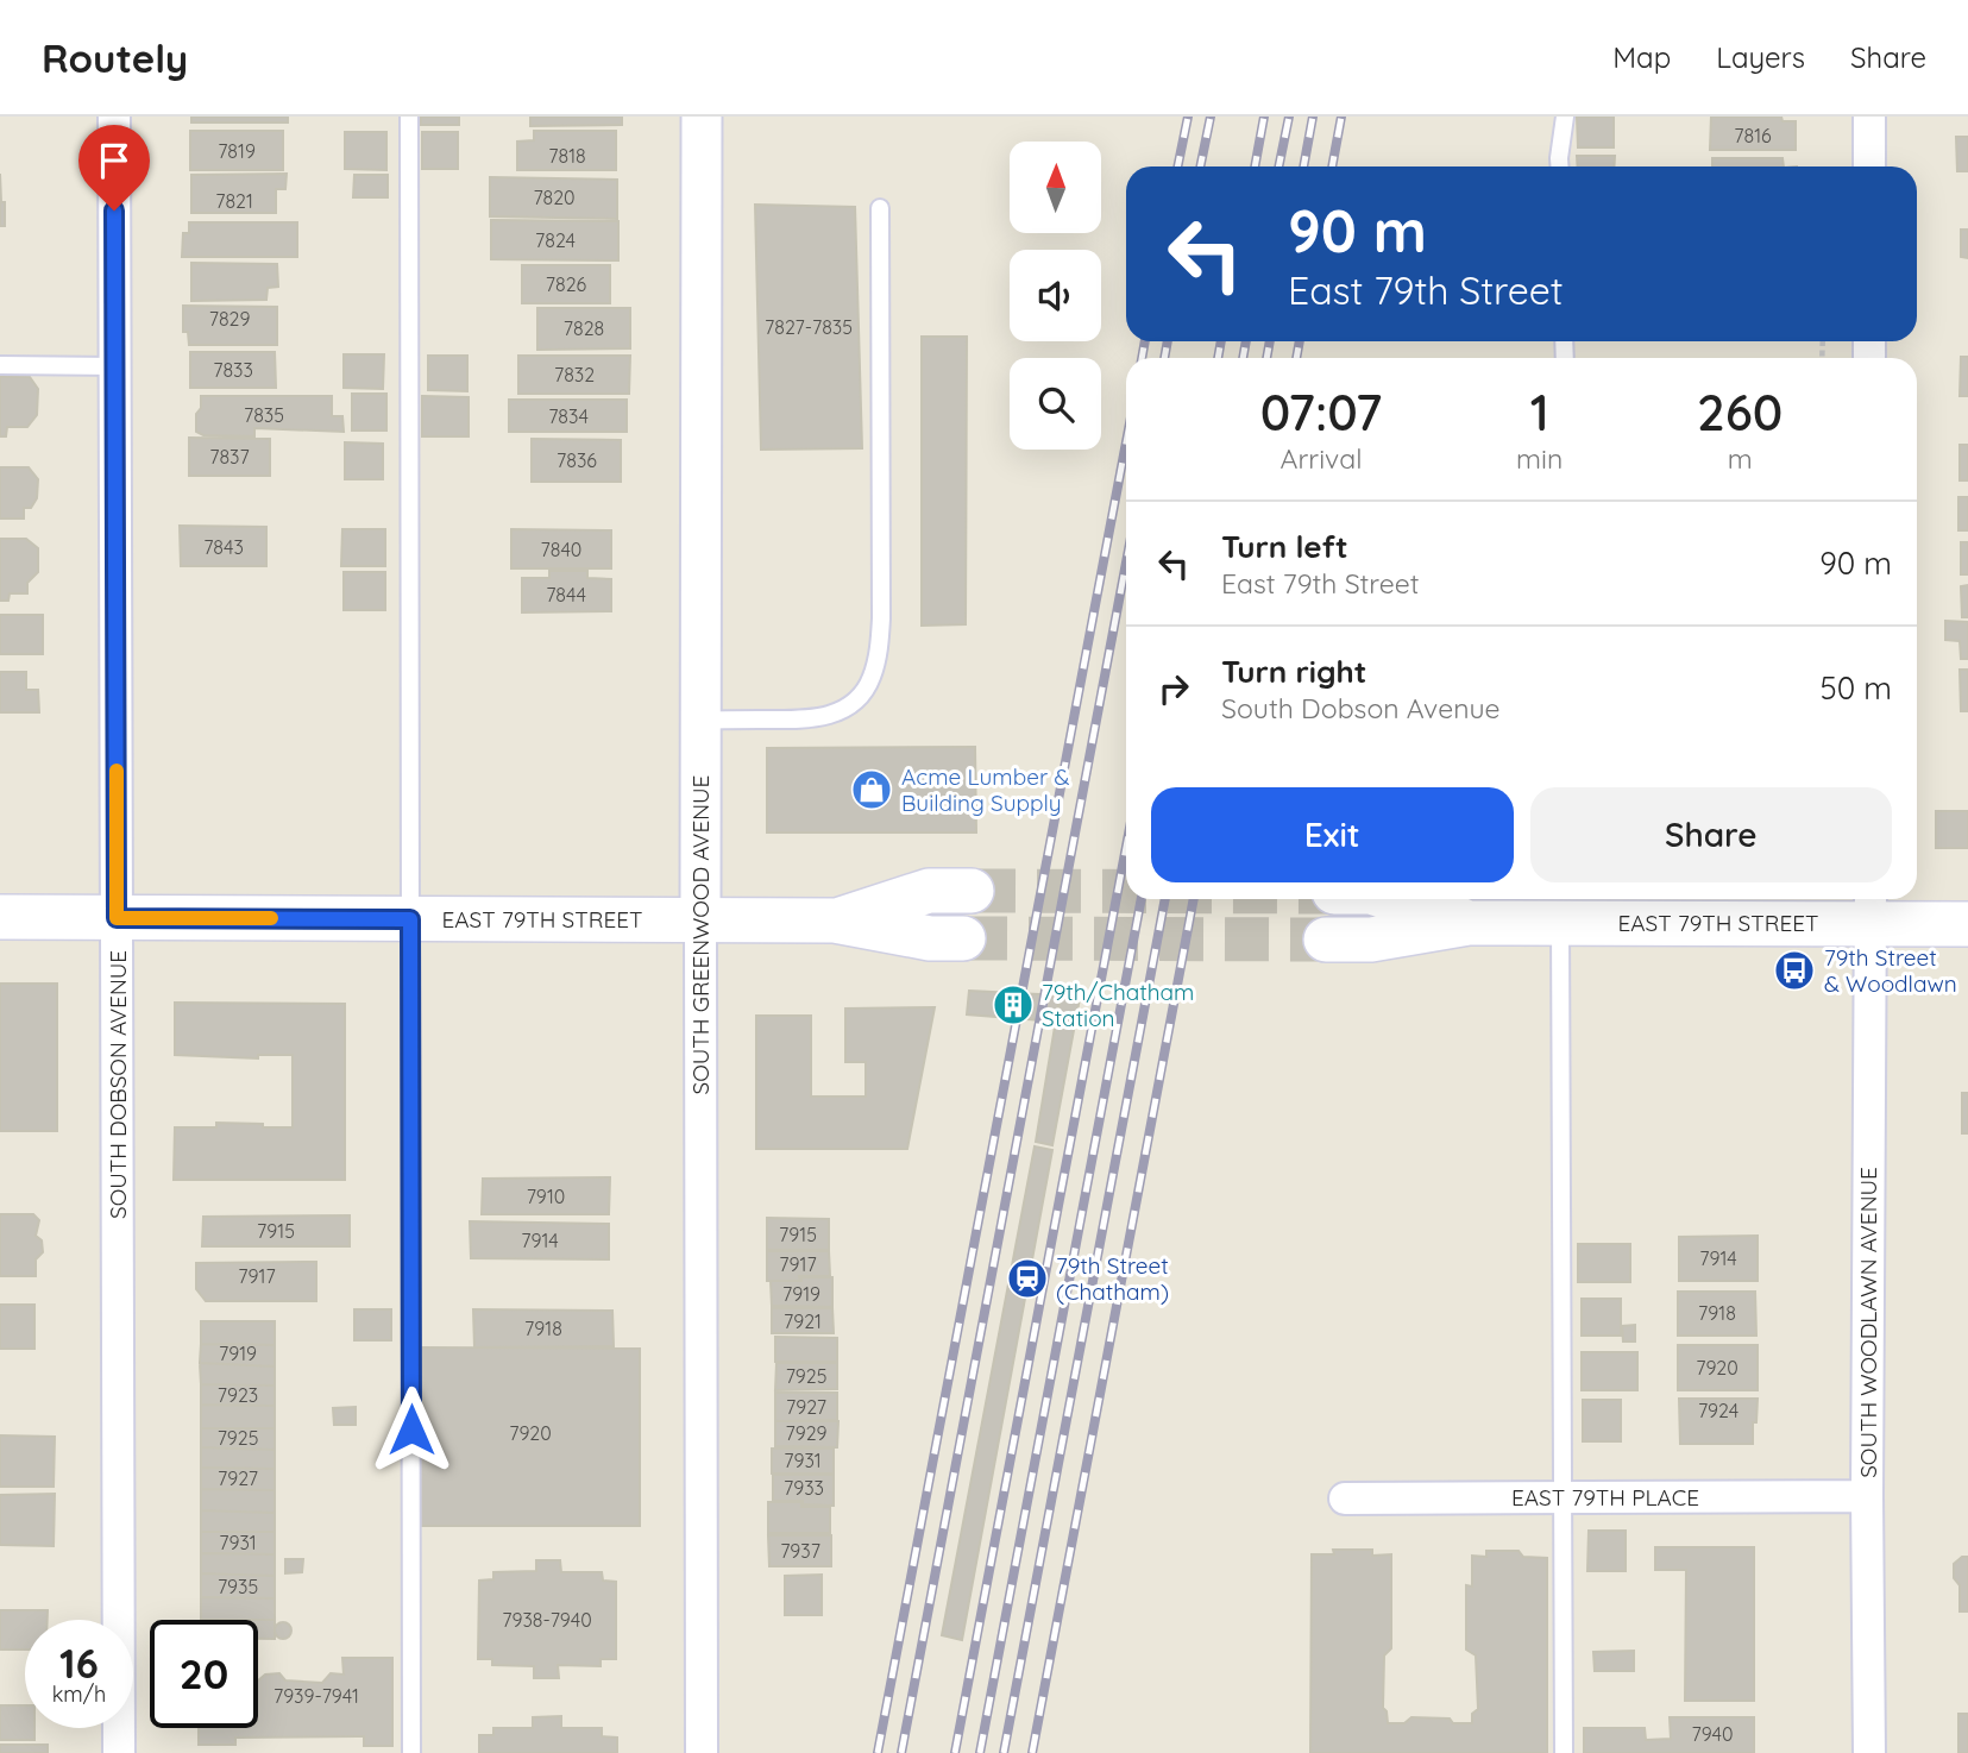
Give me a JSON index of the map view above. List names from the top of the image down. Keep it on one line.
{"streets":{"main road":["EAST 79TH STREET"],"street":["SOUTH GREENWOOD AVENUE","SOUTH DOBSON AVENUE","SOUTH WOODLAWN AVENUE","EAST 79TH PLACE"]},"crossings":[["EAST 79TH STREET","SOUTH GREENWOOD AVENUE"],["EAST 79TH STREET","SOUTH DOBSON AVENUE"],["EAST 79TH STREET","SOUTH WOODLAWN AVENUE"],["SOUTH WOODLAWN AVENUE","EAST 79TH PLACE"]],"places":{"shop":["Acme Lumber & Building Supply"],"bus stop":["79th Street & Woodlawn"],"building":["79th/Chatham Station"],"station":["79th Street (Chatham)"]},"house_numbers":["7816","7819","7818","7820","7821","7824","7826","7829","7827-7835","7828","7833","7832","7835","7834","7837","7836","7843","7840","7844","7910","7915","7915","7914","7914","7917","7917","7919","7918","7921","7918","7919","7920","7925","7923","7927","7924","7920","7929","7925","7931","7927","7933","7931","7937","7935","7938-7940","7939-7941","7940"],"north":"top","page":{"header":"Routely","nav":["Map","Layers","Share"],"turn":["90 m","East 79th Street"],"eta":["07:07","Arrival","1","min","260","m"],"list":[{"name":"Turn left","note":"East 79th Street","value":"90 m"},{"name":"Turn right","note":"South Dobson Avenue","value":"50 m"}],"buttons":["Exit","Share"],"speed":"16 km/h","limit":"20"}}
